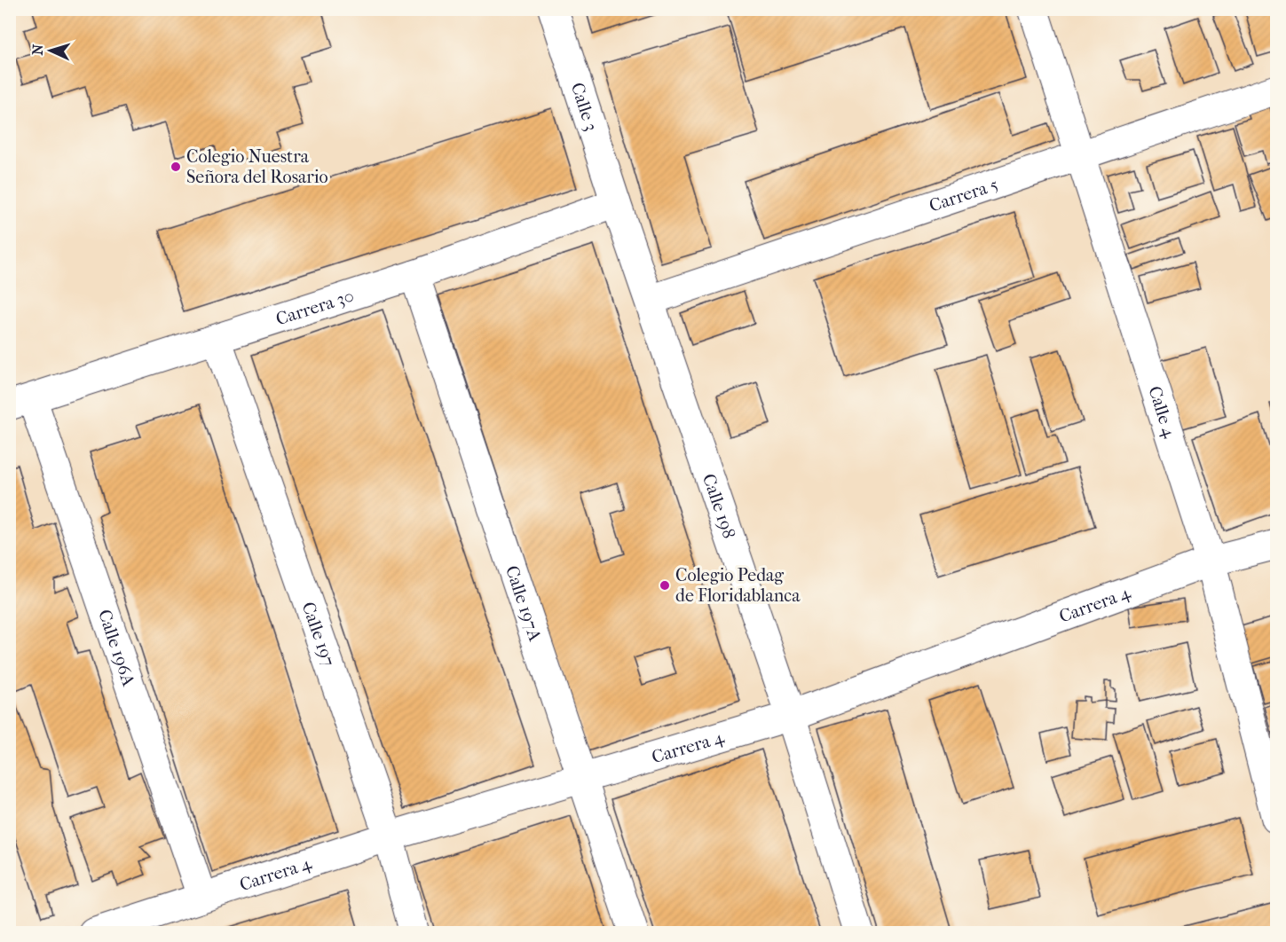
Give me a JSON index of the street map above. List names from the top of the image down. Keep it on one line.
{"streets":{"street":["Calle 3","Carrera 5","Carrera 30","Calle 4","Calle 198","Calle 197A","Carrera 4","Calle 197","Calle 196A"]},"crossings":[["Calle 3","Carrera 30"],["Calle 3","Calle 198"],["Carrera 5","Calle 4"],["Carrera 5","Calle 198"],["Carrera 30","Calle 198"],["Carrera 30","Calle 197A"],["Carrera 30","Calle 197"],["Carrera 30","Calle 196A"],["Calle 4","Carrera 4"],["Calle 198","Carrera 4"],["Calle 197A","Carrera 4"],["Carrera 4","Calle 197"],["Carrera 4","Calle 196A"]],"places":["Colegio Nuestra Señora del Rosario","Colegio Pedag de Floridablanca"],"north":"left"}
